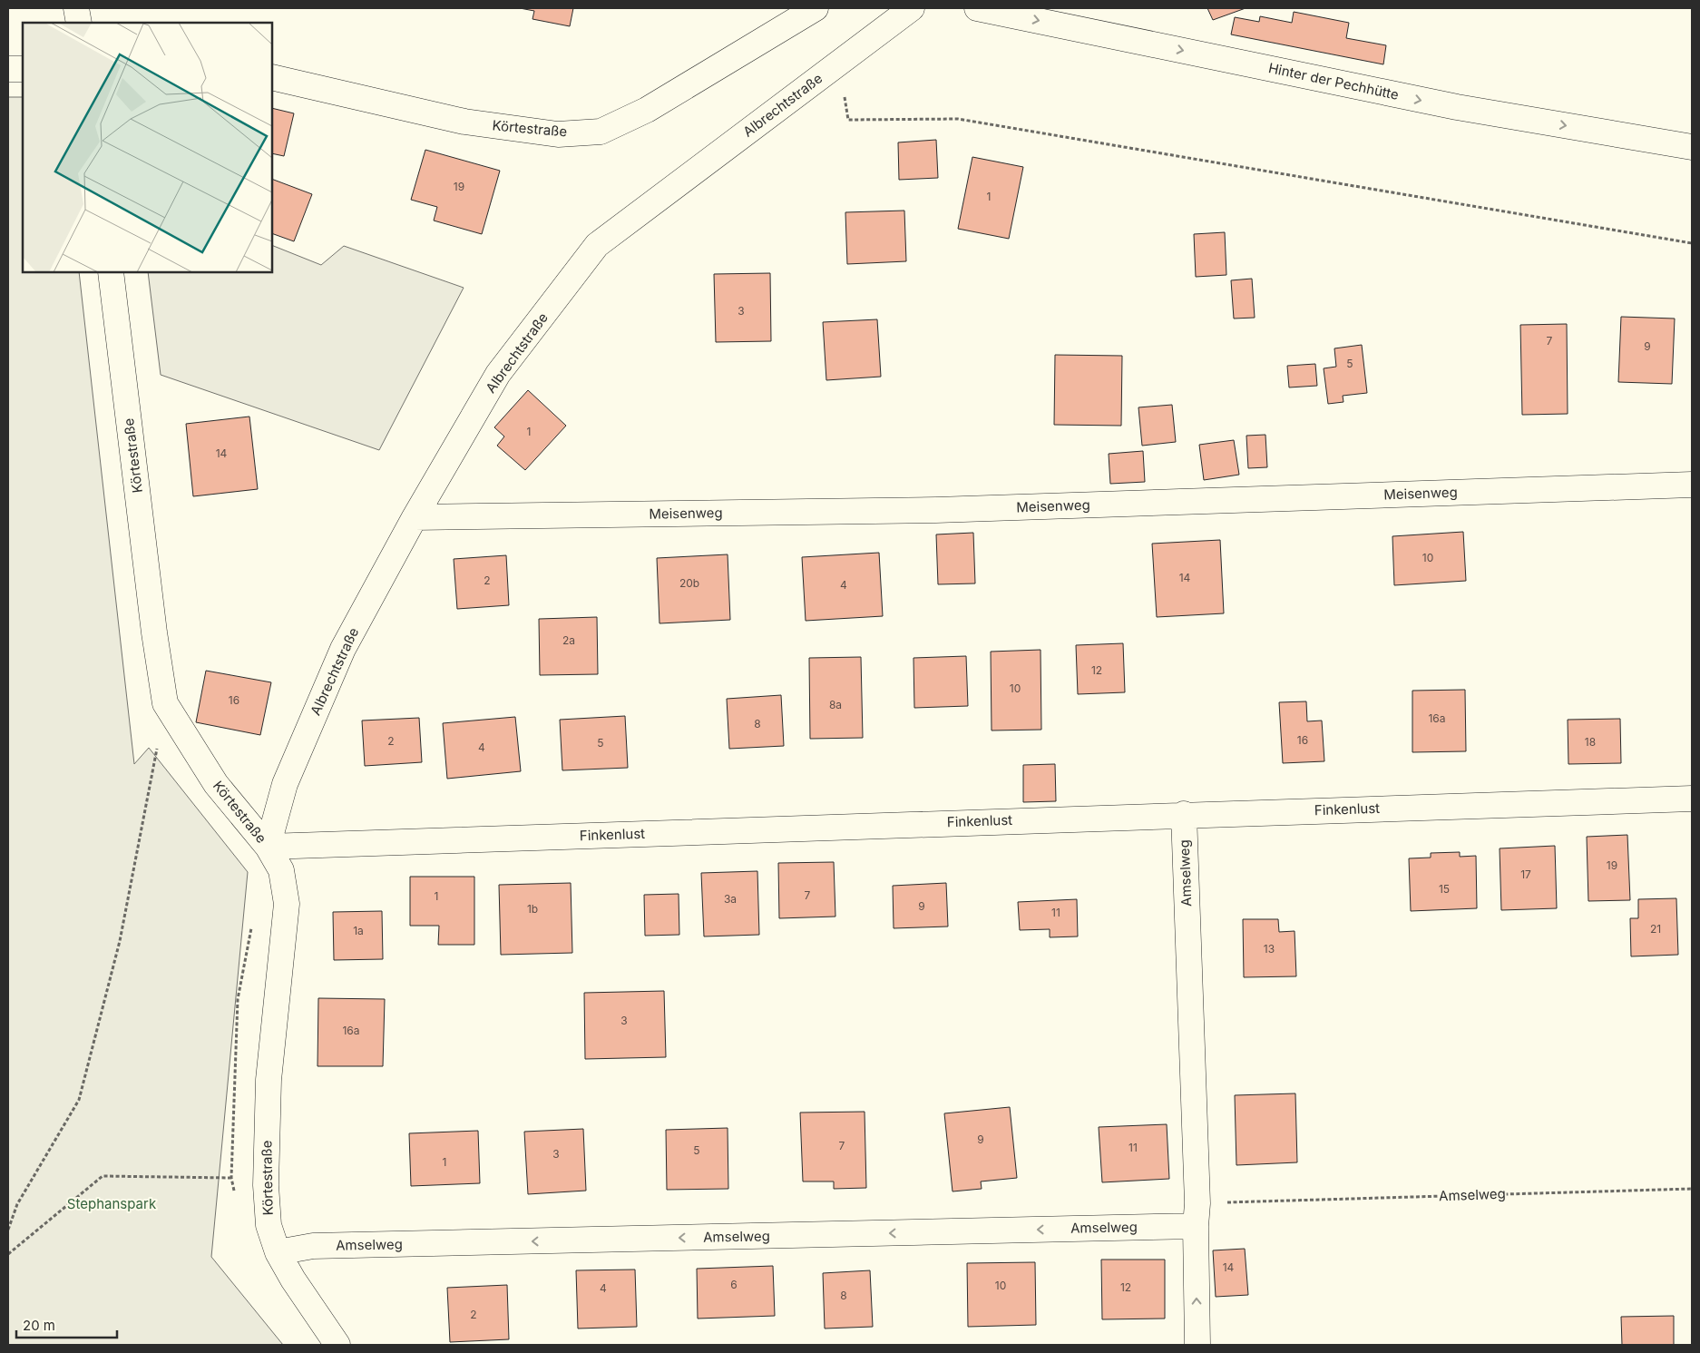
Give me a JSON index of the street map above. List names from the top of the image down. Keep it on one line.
{"streets":{"street":["Hinter der Pechhütte","Albrechtstraße","Körtestraße","Meisenweg","Finkenlust","Amselweg"]},"crossings":[["Albrechtstraße","Körtestraße"],["Albrechtstraße","Meisenweg"],["Albrechtstraße","Finkenlust"],["Körtestraße","Finkenlust"],["Körtestraße","Amselweg"],["Finkenlust","Amselweg"]],"one_way":["Hinter der Pechhütte","Amselweg"],"parks":["Stephanspark"],"house_numbers":["19","1","3","7","9","5","1","14","10","14","2","20b","4","2a","12","10","16","8a","16a","8","16","2","18","5","4","19","17","15","7","1","3a","9","1b","11","21","1a","13","3","16a","9","7","11","5","3","1","14","6","10","12","4","8","2"],"scale_bar":"20 m"}
